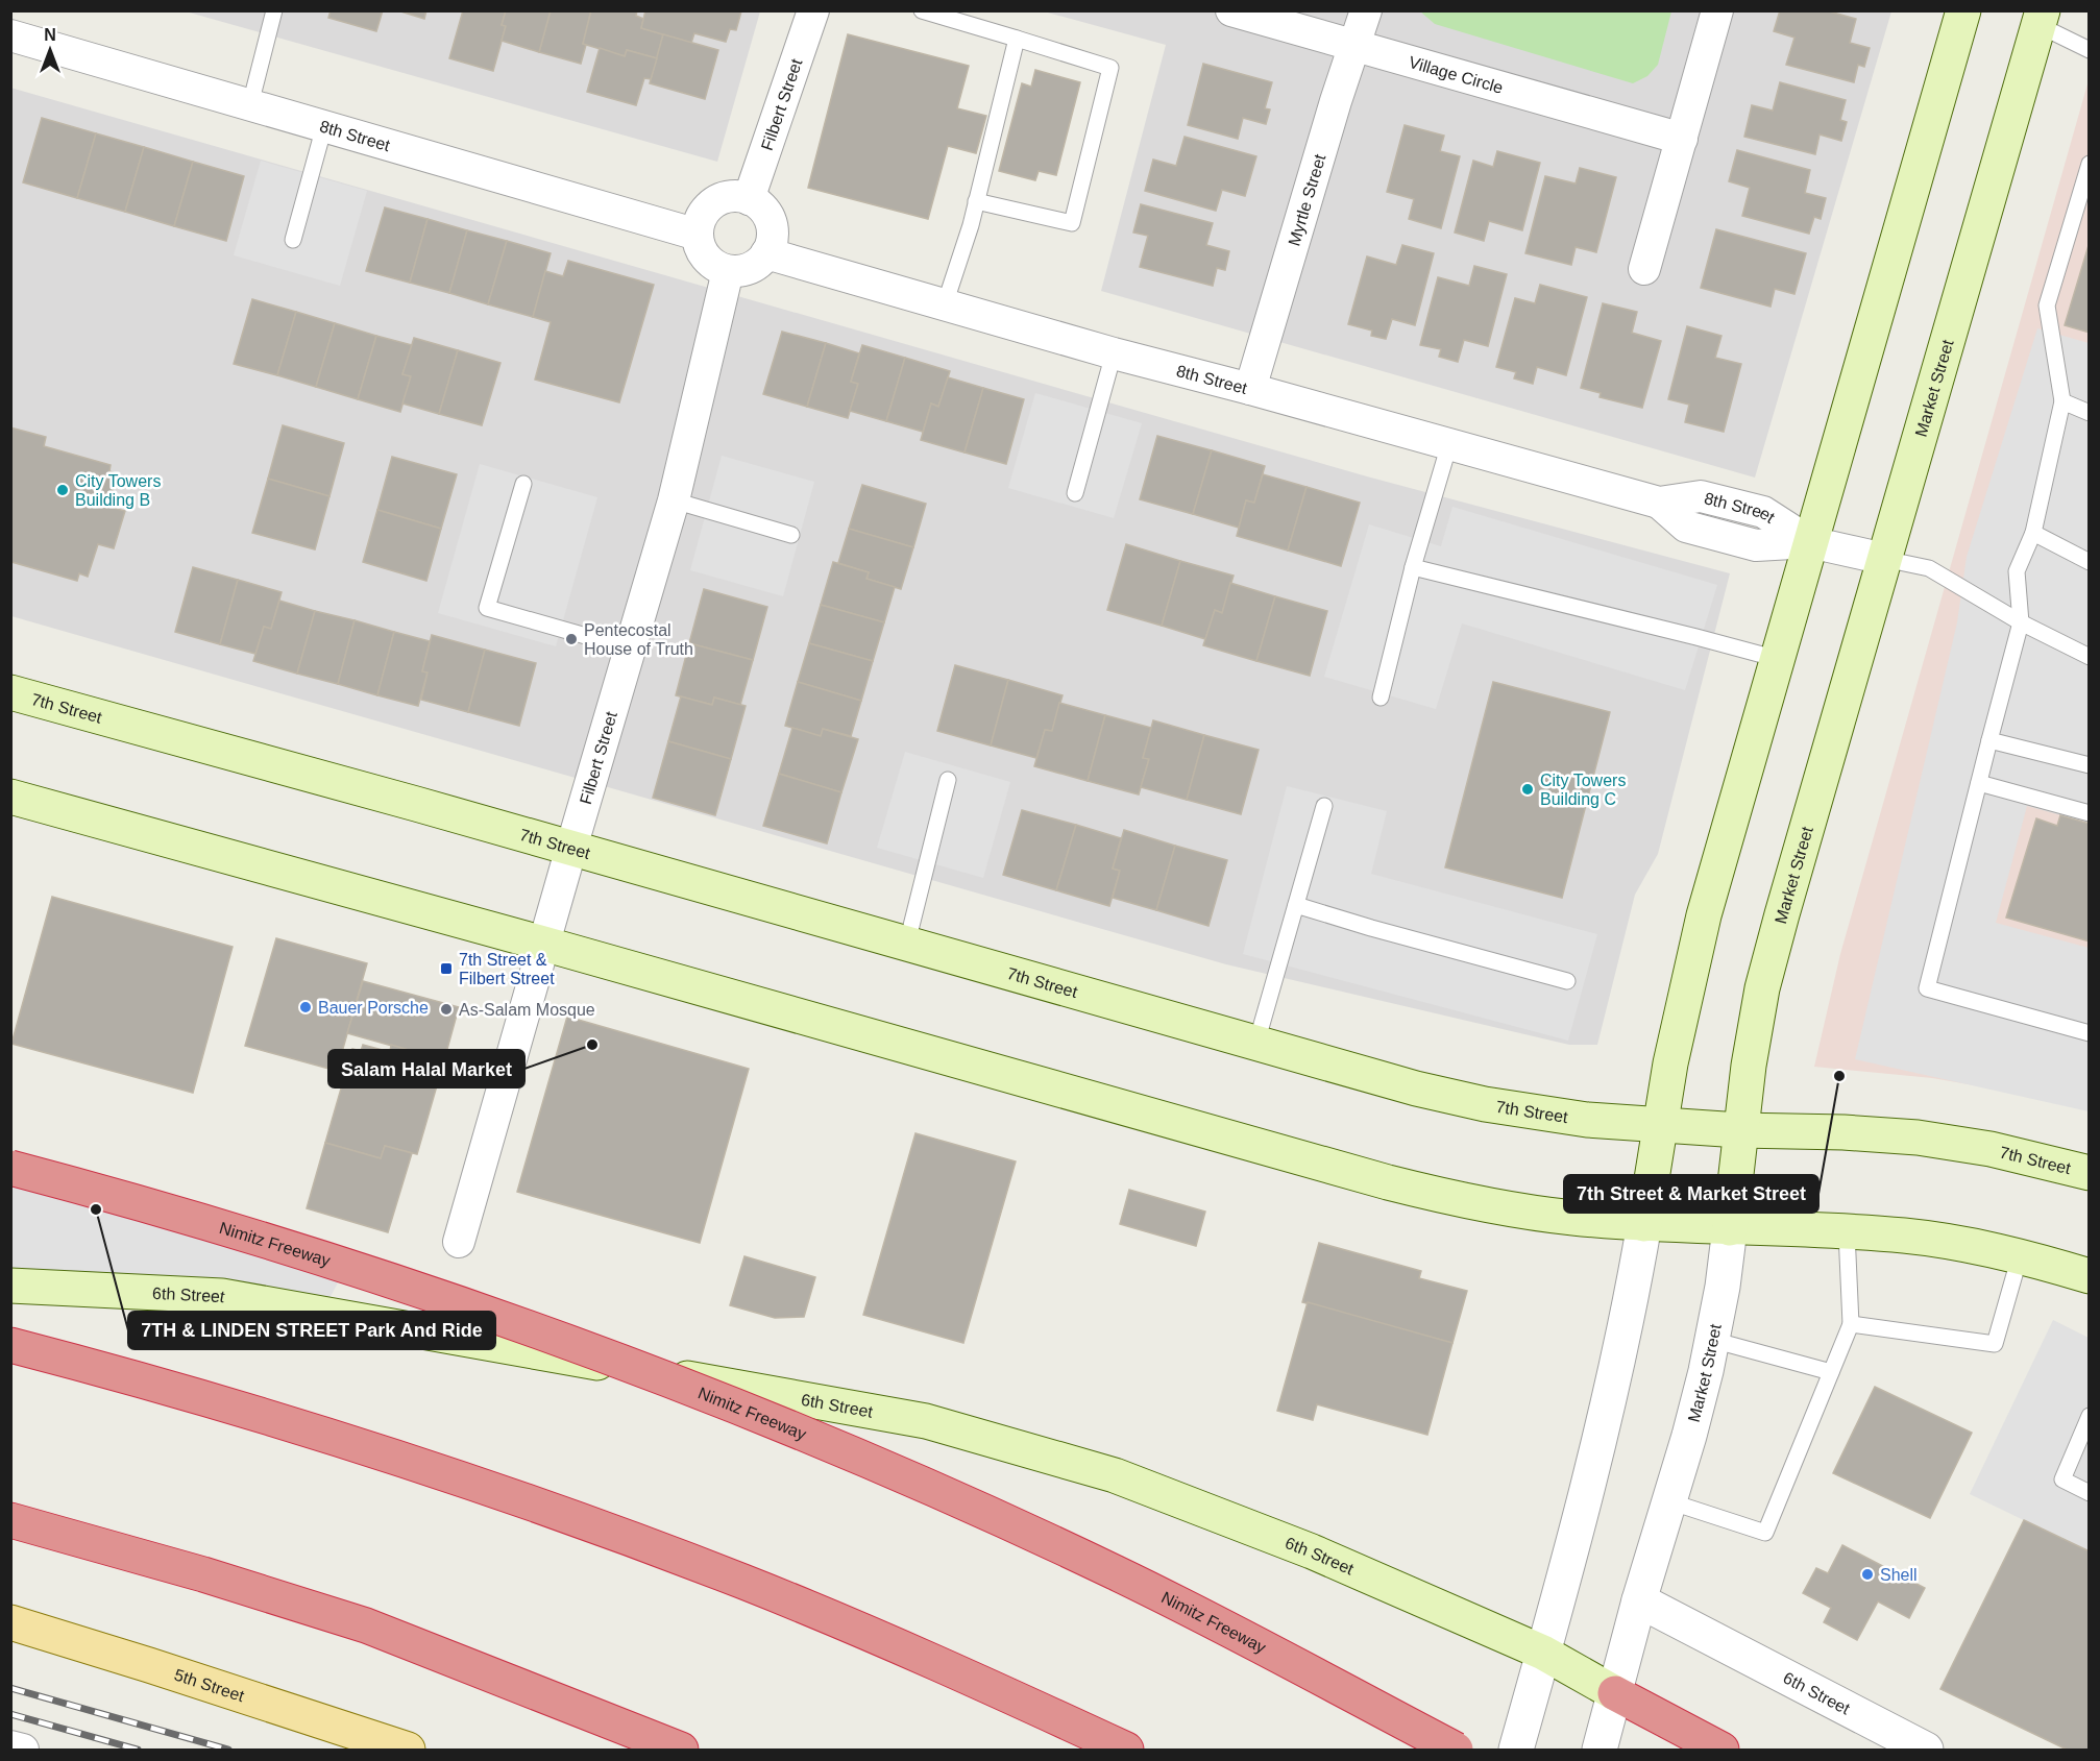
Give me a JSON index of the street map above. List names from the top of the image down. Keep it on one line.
{"streets":{"highway":["Nimitz Freeway"],"main road":["Market Street","7th Street","6th Street","5th Street"],"street":["Village Circle","Filbert Street","8th Street","Myrtle Street"]},"crossings":[["Village Circle","Myrtle Street"],["Filbert Street","8th Street"],["Filbert Street","7th Street"],["8th Street","Myrtle Street"],["8th Street","Market Street"],["Market Street","7th Street"],["Market Street","6th Street"]],"places":{"other":["City Towers Building B","Pentecostal House of Truth","City Towers Building C","Bauer Porsche","As-Salam Mosque","Salam Halal Market","7th Street & Market Street","7TH & LINDEN STREET Park And Ride","Shell"],"transit":["7th Street & Filbert Street"]},"north":"top"}
